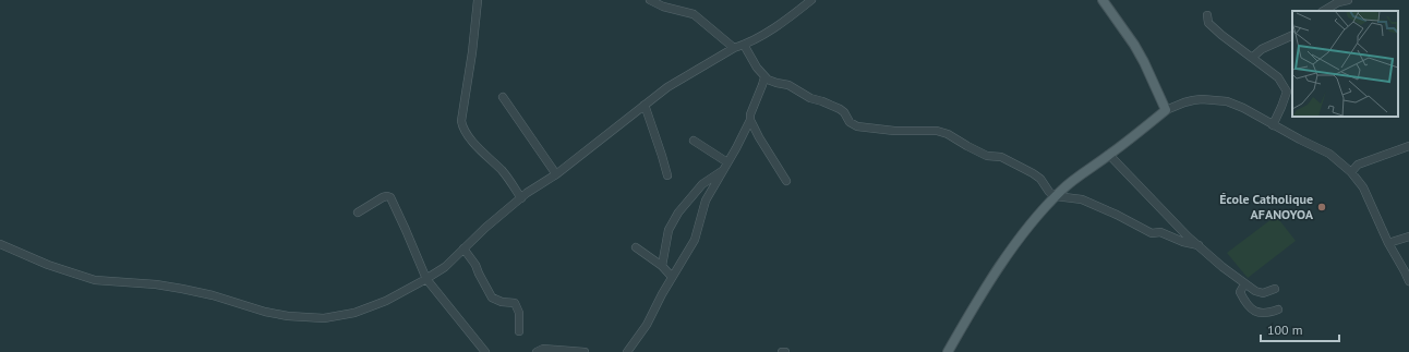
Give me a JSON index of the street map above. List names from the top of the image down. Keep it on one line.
{"places":["École Catholique AFANOYOA"],"scale_bar":"100 m"}
